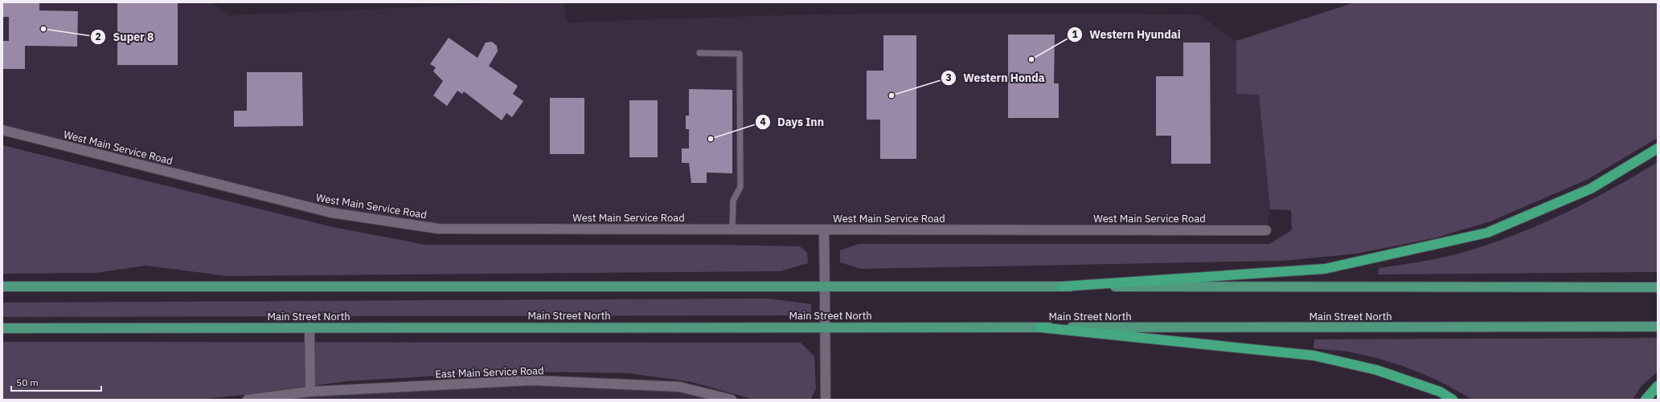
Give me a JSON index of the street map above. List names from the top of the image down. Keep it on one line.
{"streets":{"main road":["Main Street North"],"street":["West Main Service Road","East Main Service Road"]},"places":["Super 8","Western Hyundai","Western Honda","Days Inn"],"scale_bar":"50 m"}
